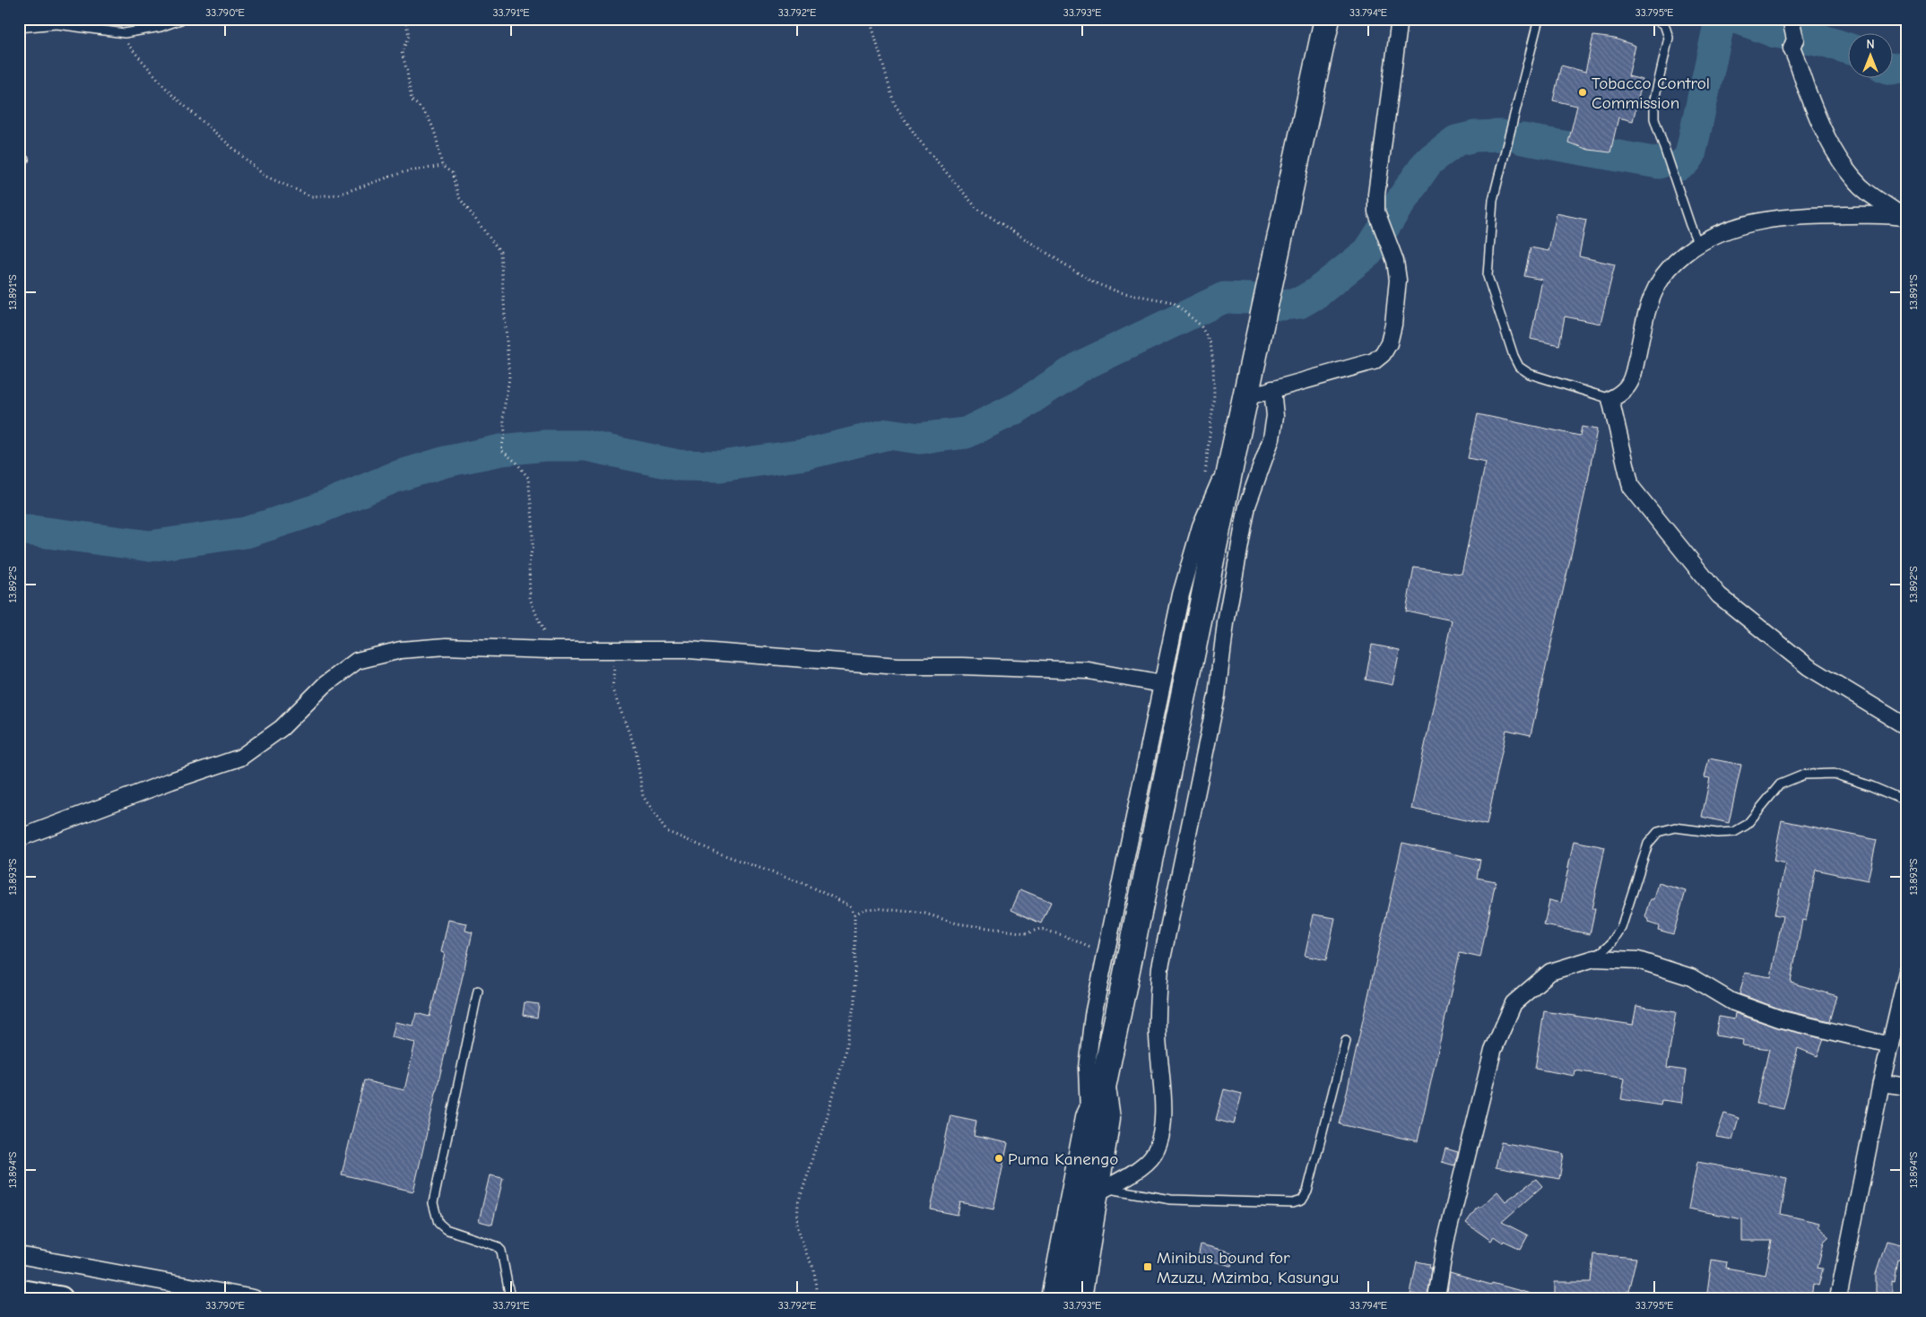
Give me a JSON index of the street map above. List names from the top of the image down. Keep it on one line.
{"places":{"other":["Tobacco Control Commission","Puma Kanengo"],"transit":["Minibus bound for Mzuzu, Mzimba, Kasungu"]},"north":"top","coordinates":["33.790°E","33.791°E","33.792°E","33.793°E","33.794°E","33.795°E","13.891°S","13.892°S","13.893°S","13.894°S"]}
